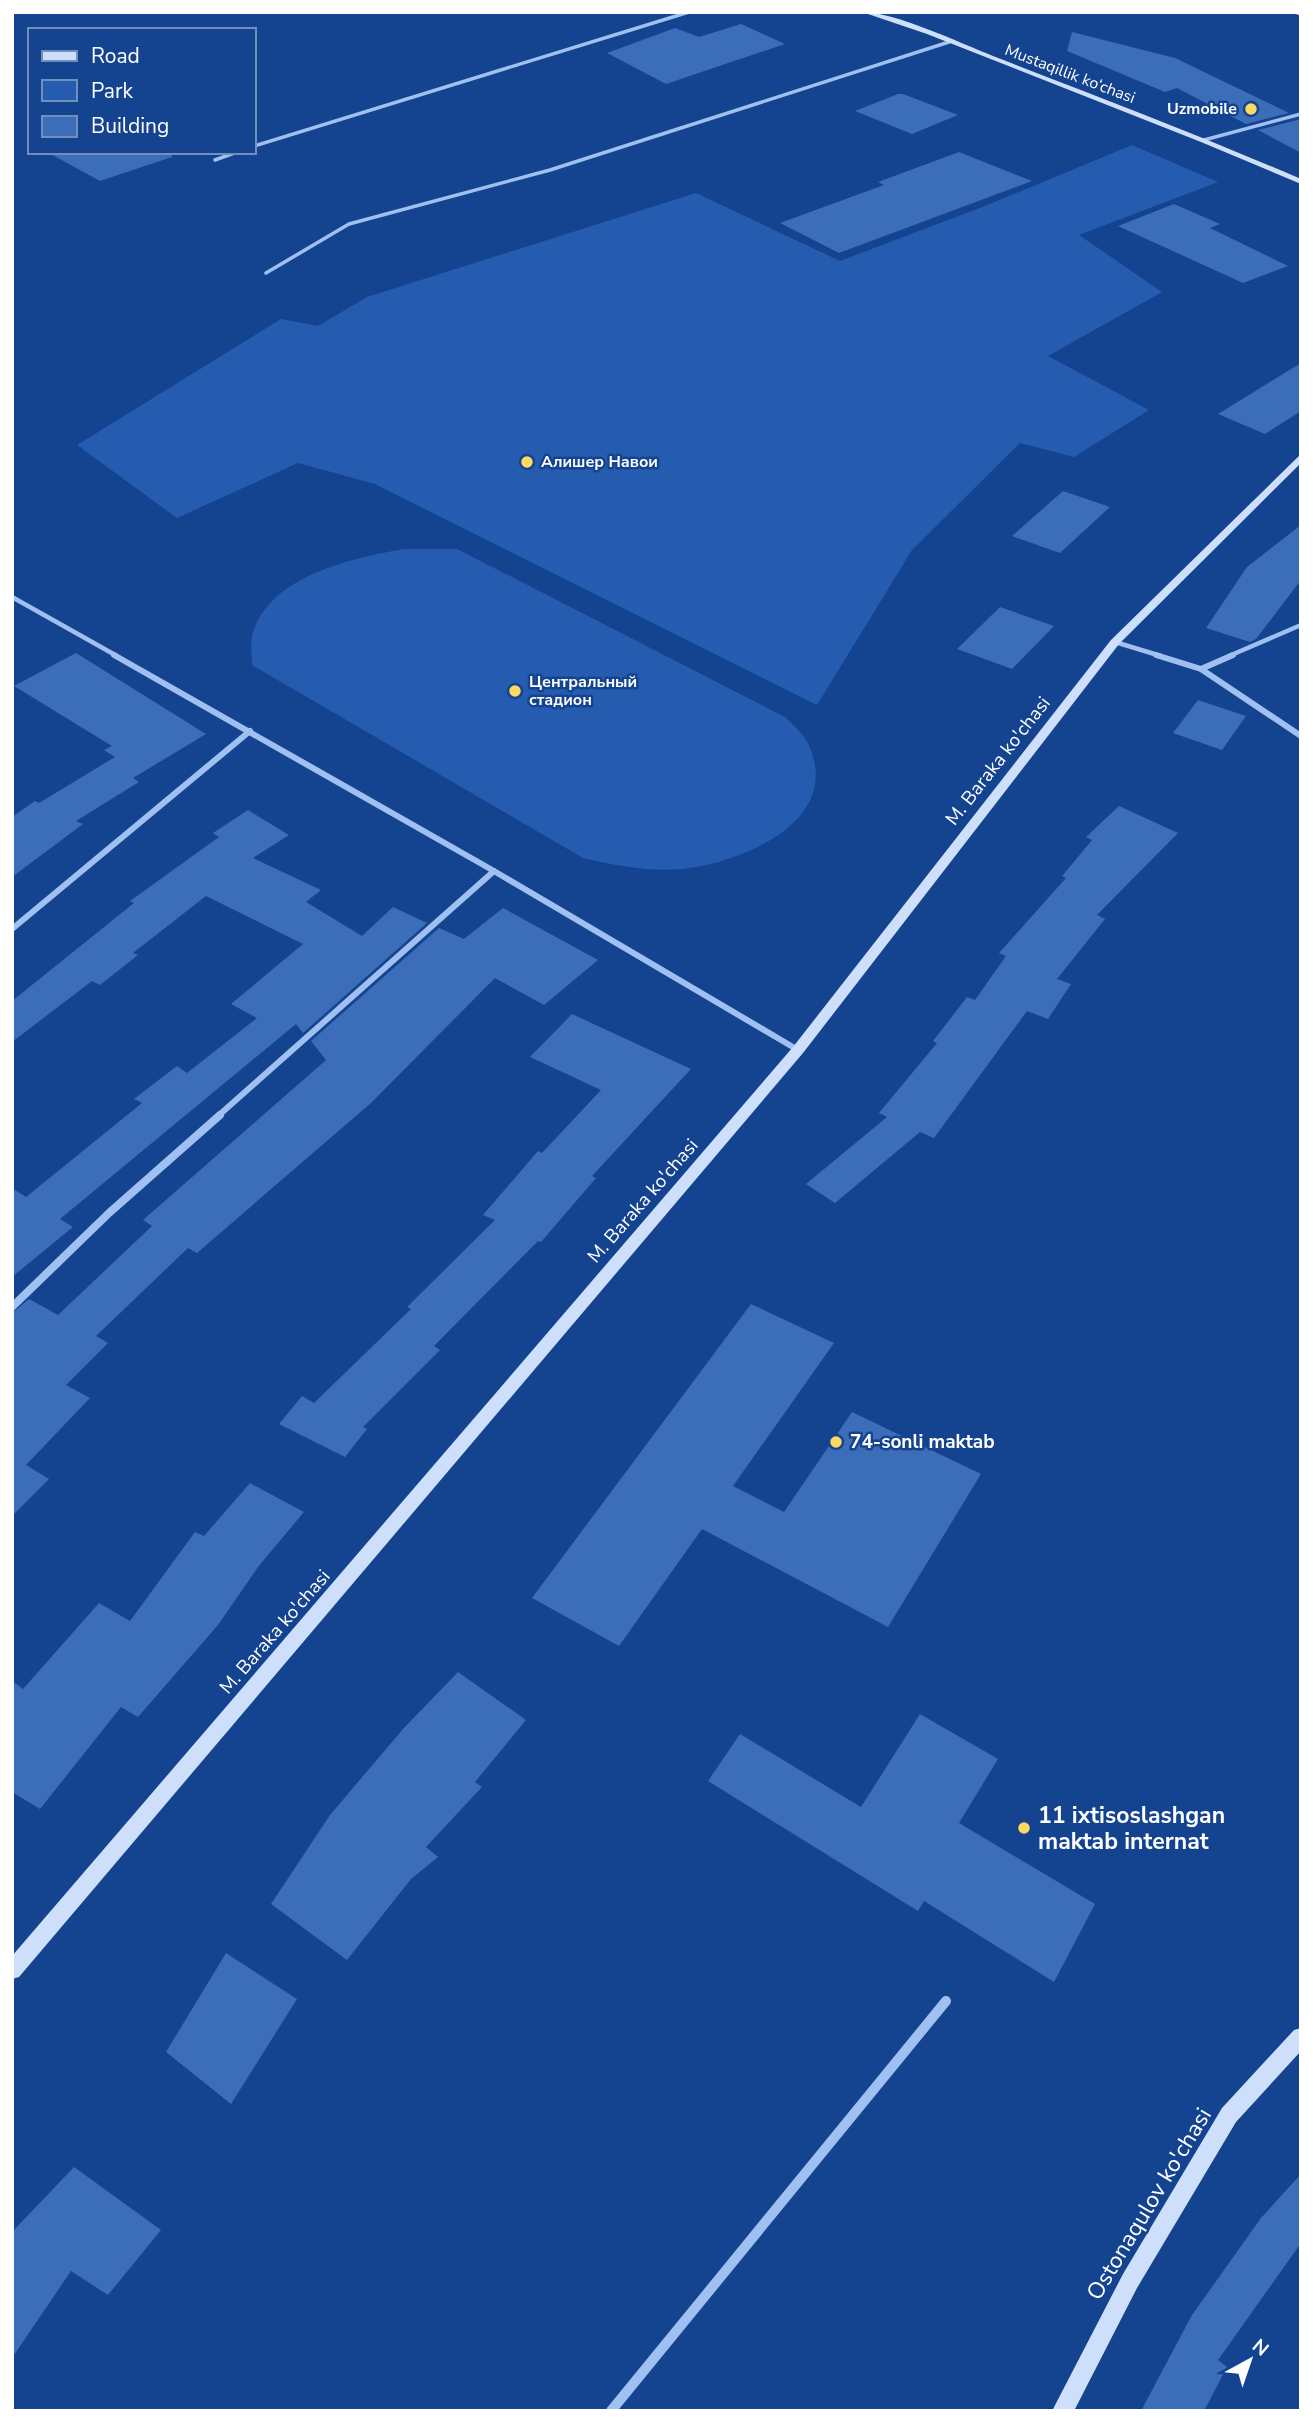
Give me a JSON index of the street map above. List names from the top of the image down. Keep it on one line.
{"streets":{"street":["Mustaqillik ko‘chasi","M. Baraka ko'chasi","Ostonaqulov ko'chasi"]},"places":["Uzmobile","Алишер Навои","Центральный стадион","74-sonli maktab","11 ixtisoslashgan maktab internat"],"legend":["Road","Park","Building"],"north":"top right"}
